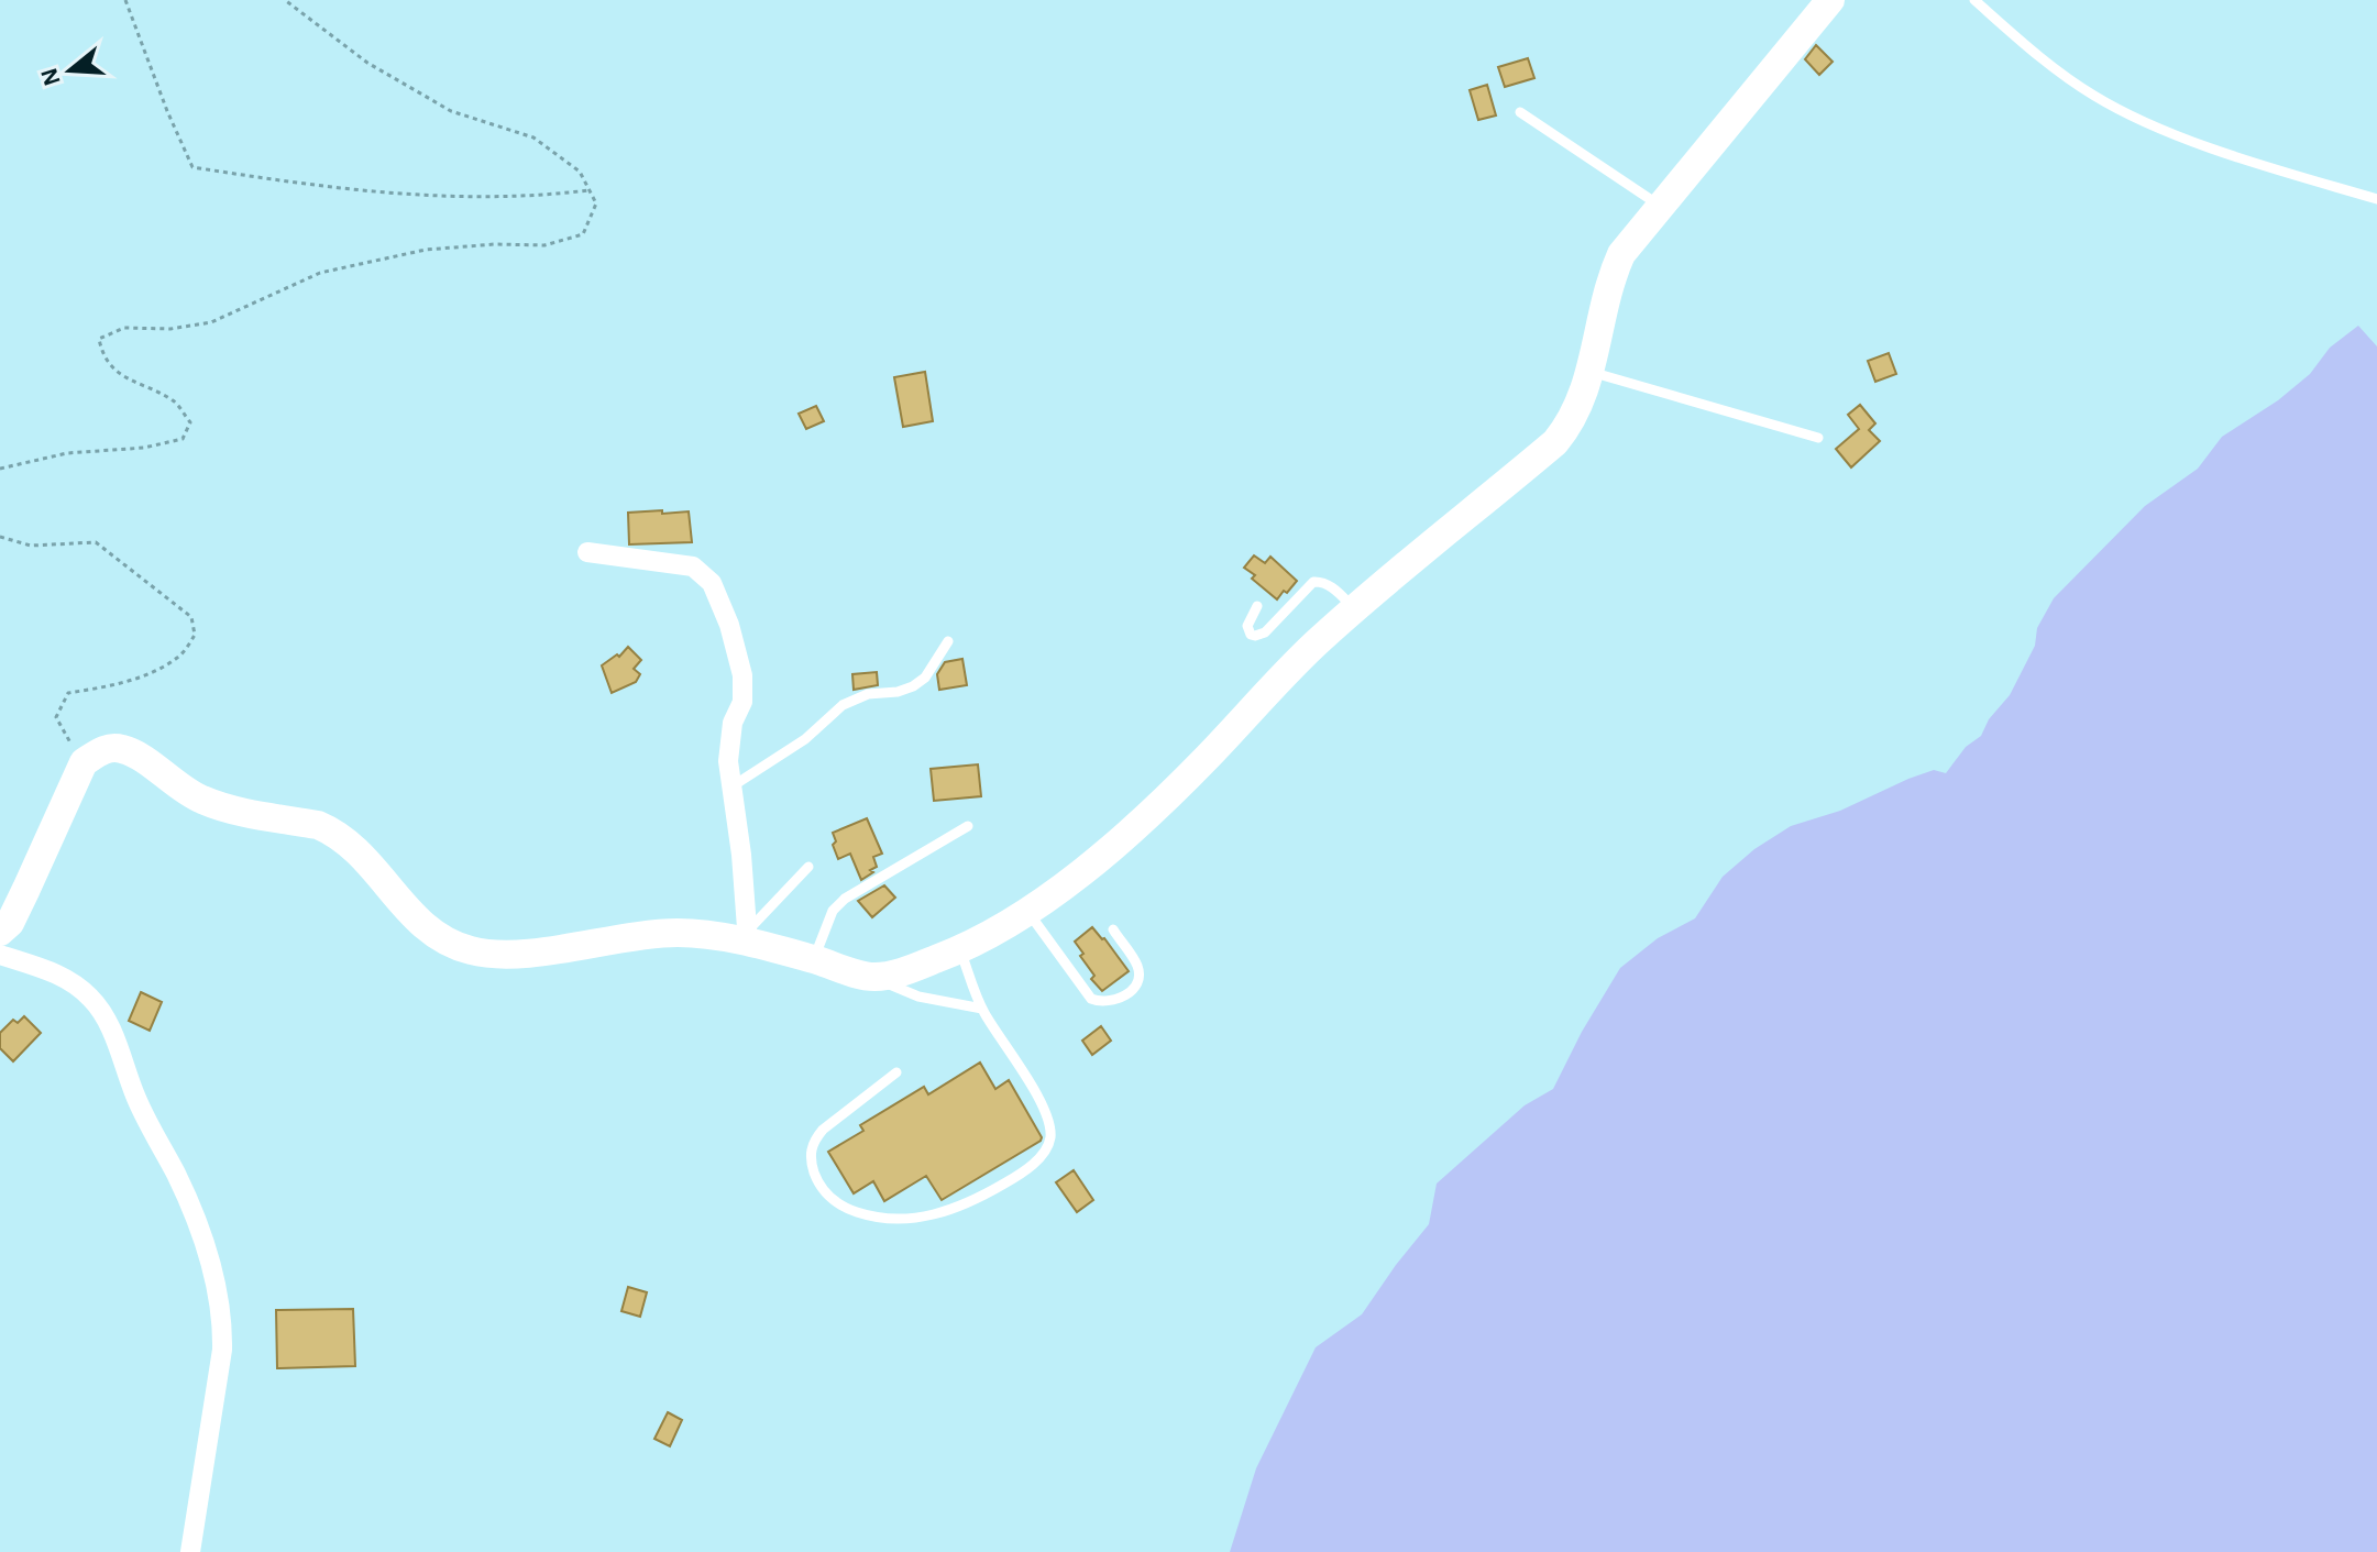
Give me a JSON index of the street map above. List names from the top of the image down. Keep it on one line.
{"north":"left"}
